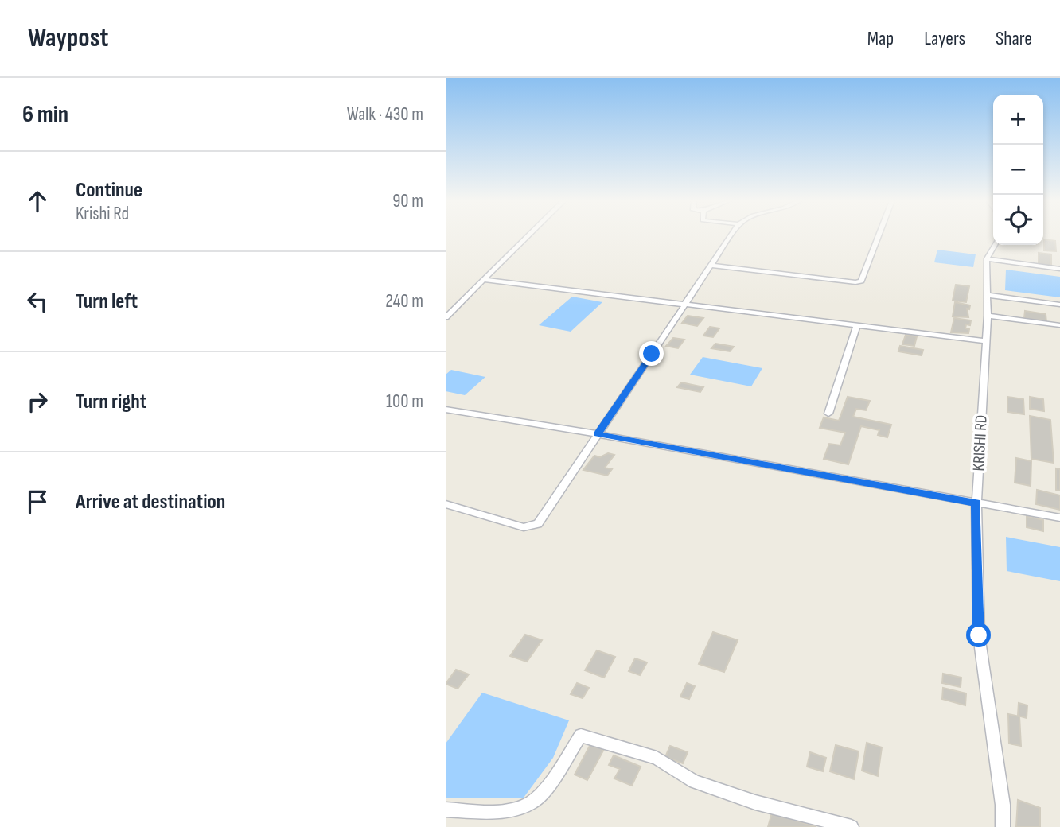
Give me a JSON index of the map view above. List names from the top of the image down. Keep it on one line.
{"streets":{"street":["KRISHI RD"]},"page":{"header":"Waypost","nav":["Map","Layers","Share"],"heading":["6 min","Walk · 430 m"],"map_buttons":["+","−"],"list":[["Continue","Krishi Rd","90 m"],["Turn left","240 m"],["Turn right","100 m"],"Arrive at destination"]}}
